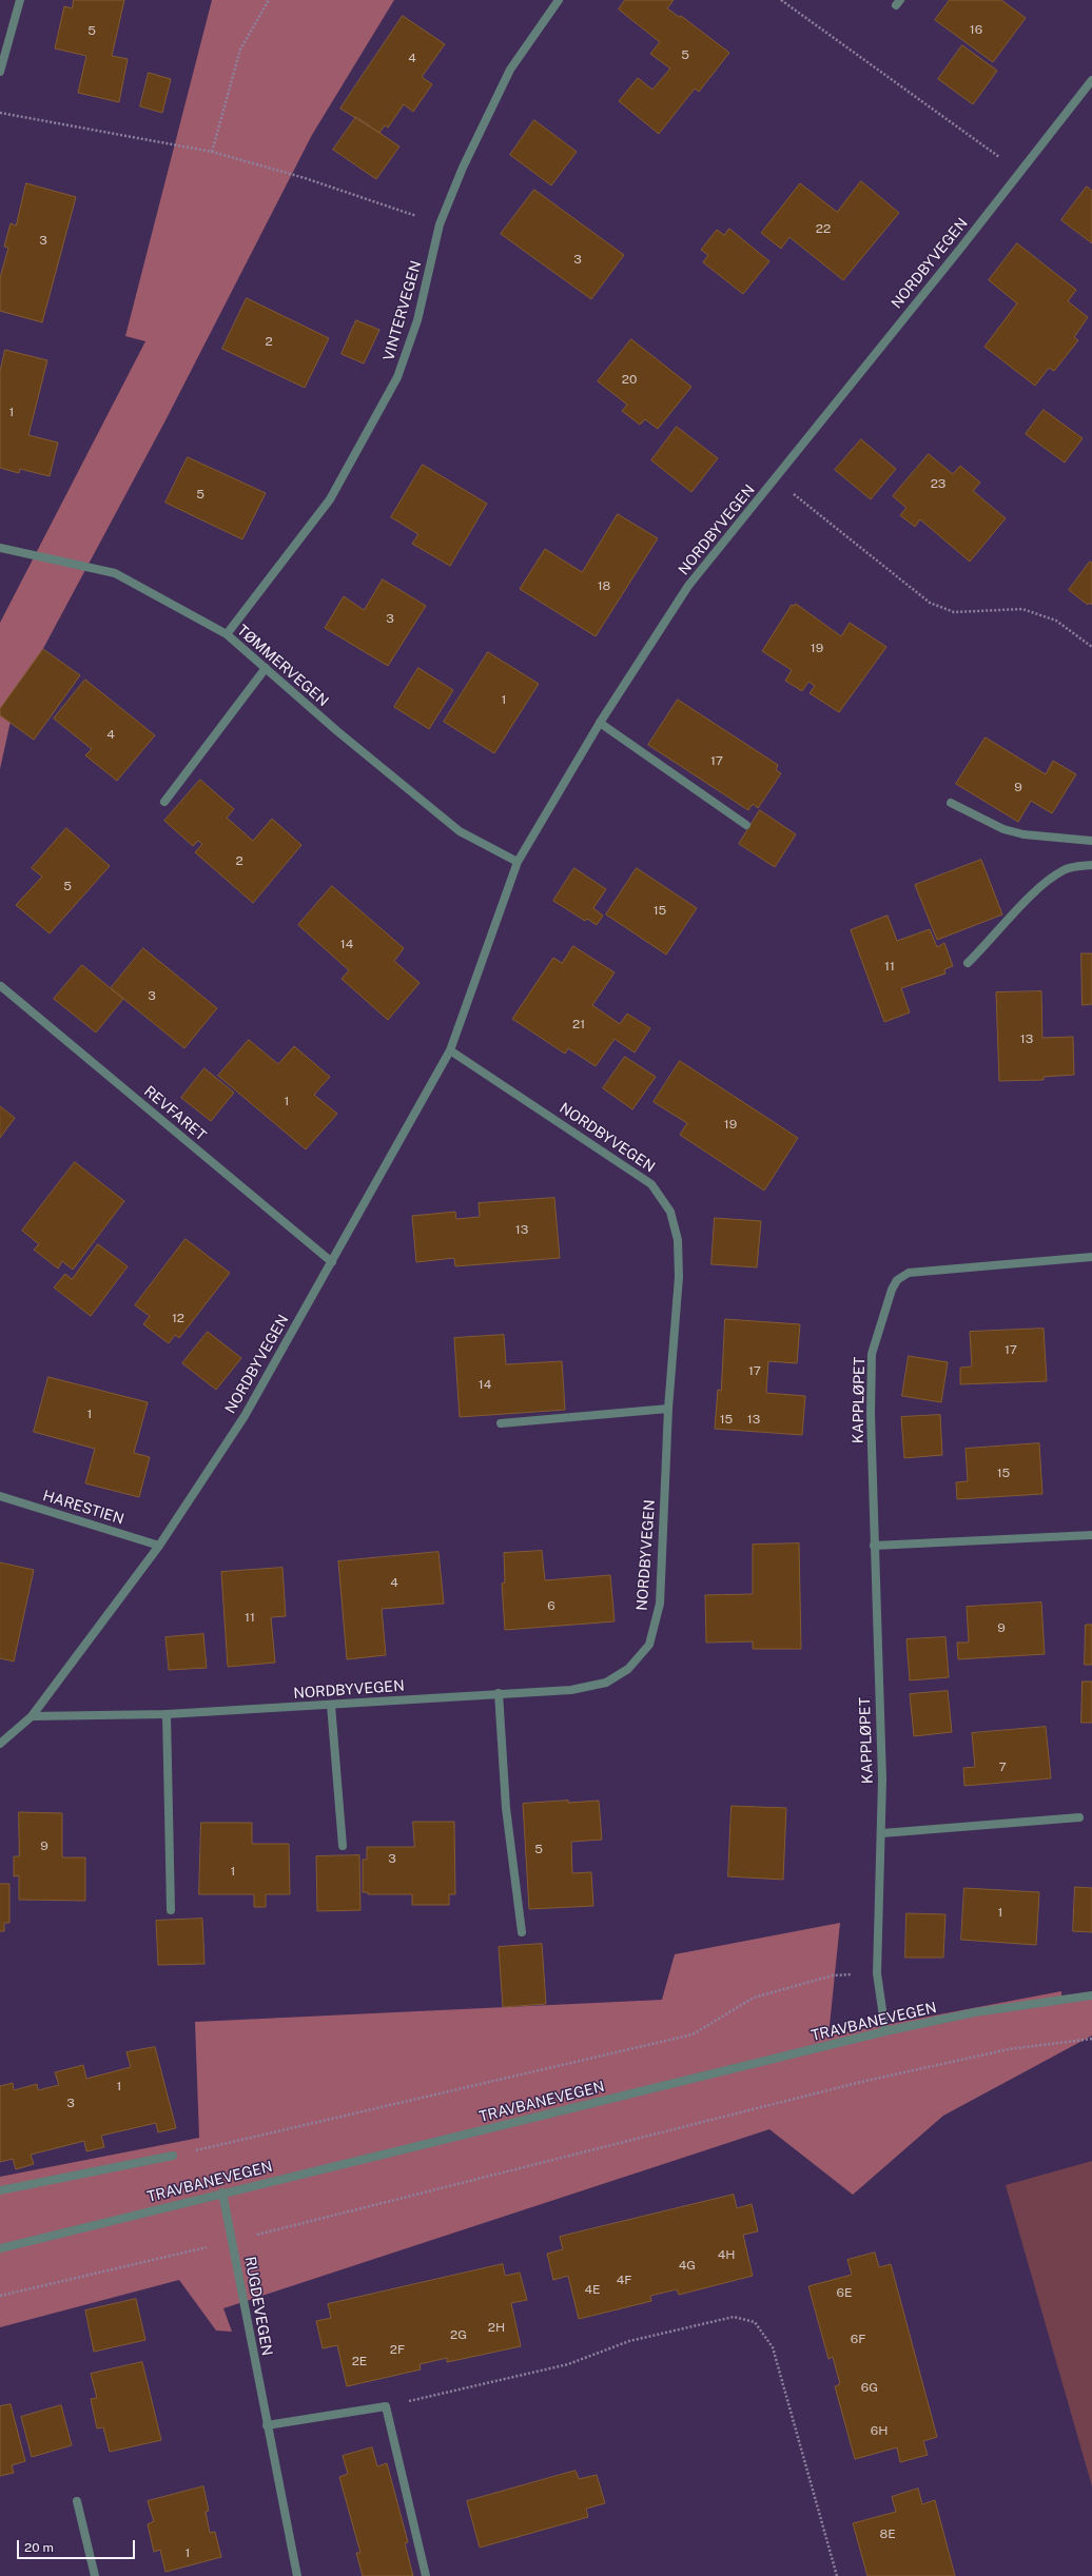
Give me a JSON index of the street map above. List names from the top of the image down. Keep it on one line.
{"streets":{"street":["NORDBYVEGEN","VINTERVEGEN","TØMMERVEGEN","REVFARET","KAPPLØPET","HARESTIEN","TRAVBANEVEGEN","RUGDEVEGEN"]},"crossings":[["NORDBYVEGEN","TØMMERVEGEN"],["NORDBYVEGEN","REVFARET"],["NORDBYVEGEN","HARESTIEN"],["VINTERVEGEN","TØMMERVEGEN"],["KAPPLØPET","TRAVBANEVEGEN"],["TRAVBANEVEGEN","RUGDEVEGEN"]],"house_numbers":["16","5","5","4","22","3","3","2","20","1","23","5","18","3","19","1","4","17","9","2","5","15","14","11","3","21","13","1","19","13","12","17","17","14","1","15","13","15","4","6","11","9","7","9","5","3","1","1","1","3","4H","4G","4F","4E","6E","2H","2G","6F","2F","2E","6G","6H","8E","1"],"scale_bar":"20 m"}
